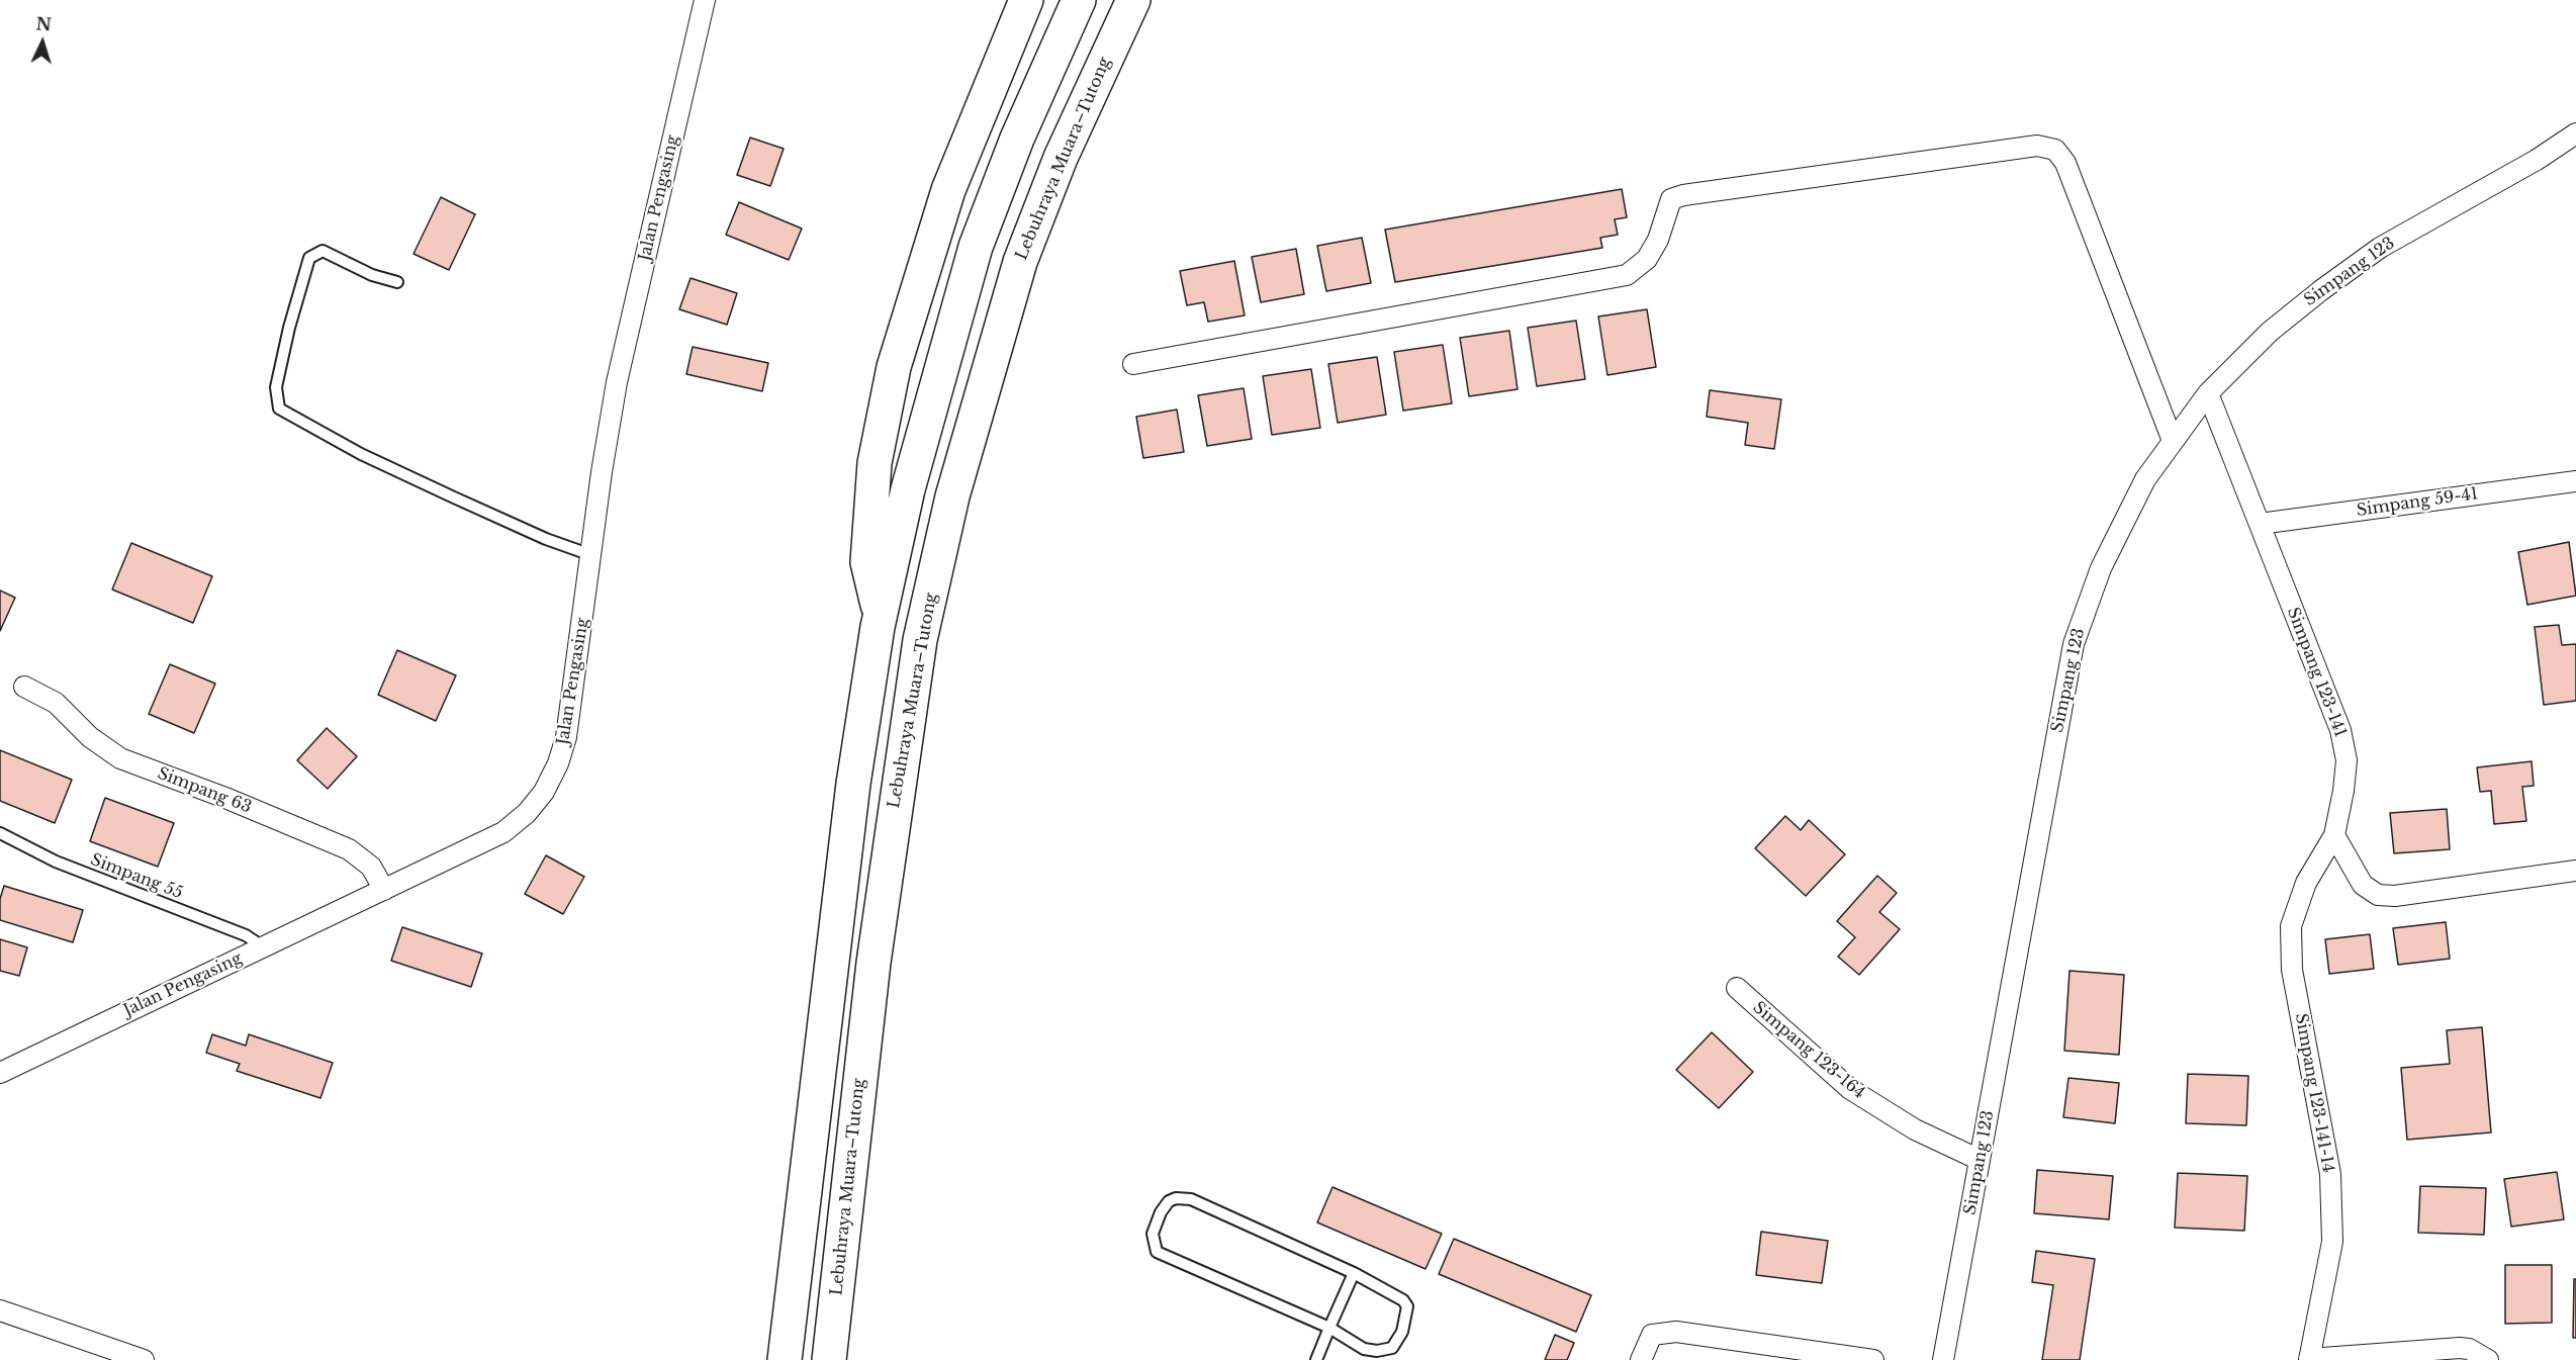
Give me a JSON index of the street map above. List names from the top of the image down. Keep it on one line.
{"streets":{"highway":["Lebuhraya Muara–Tutong"],"street":["Jalan Pengasing","Simpang 123","Simpang 59-41","Simpang 123-141","Simpang 63","Simpang 123-164","Simpang 123-141-14"],"lane":["Simpang 55"]},"crossings":[["Jalan Pengasing","Simpang 63"],["Jalan Pengasing","Simpang 55"],["Simpang 123","Simpang 123-141"],["Simpang 123","Simpang 123-164"],["Simpang 59-41","Simpang 123-141"],["Simpang 123-141","Simpang 123-141-14"]],"north":"top"}
